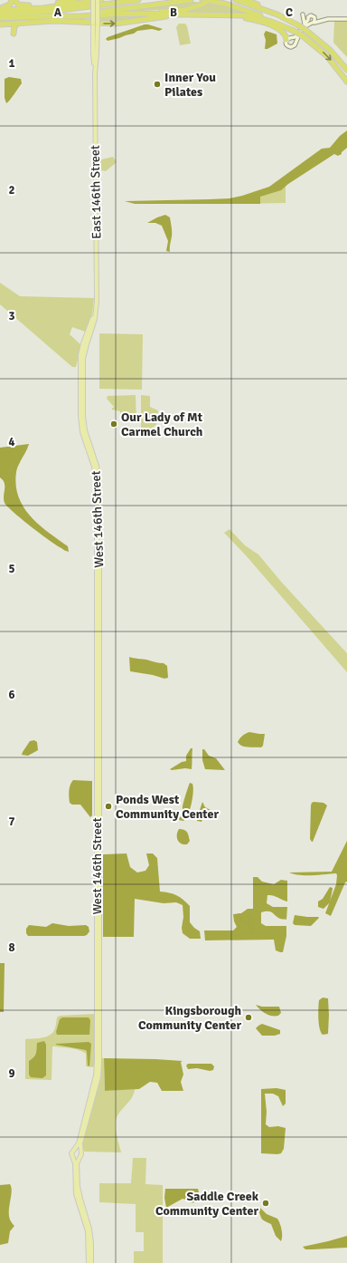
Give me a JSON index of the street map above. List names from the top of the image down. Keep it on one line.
{"streets":{"main road":["East 146th Street","West 146th Street"]},"crossings":[["East 146th Street","West 146th Street"]],"places":["Inner You Pilates","Our Lady of Mt Carmel Church","Ponds West Community Center","Kingsborough Community Center","Saddle Creek Community Center"],"grid":{"columns":["A","B","C"],"rows":["1","2","3","4","5","6","7","8","9"]}}
